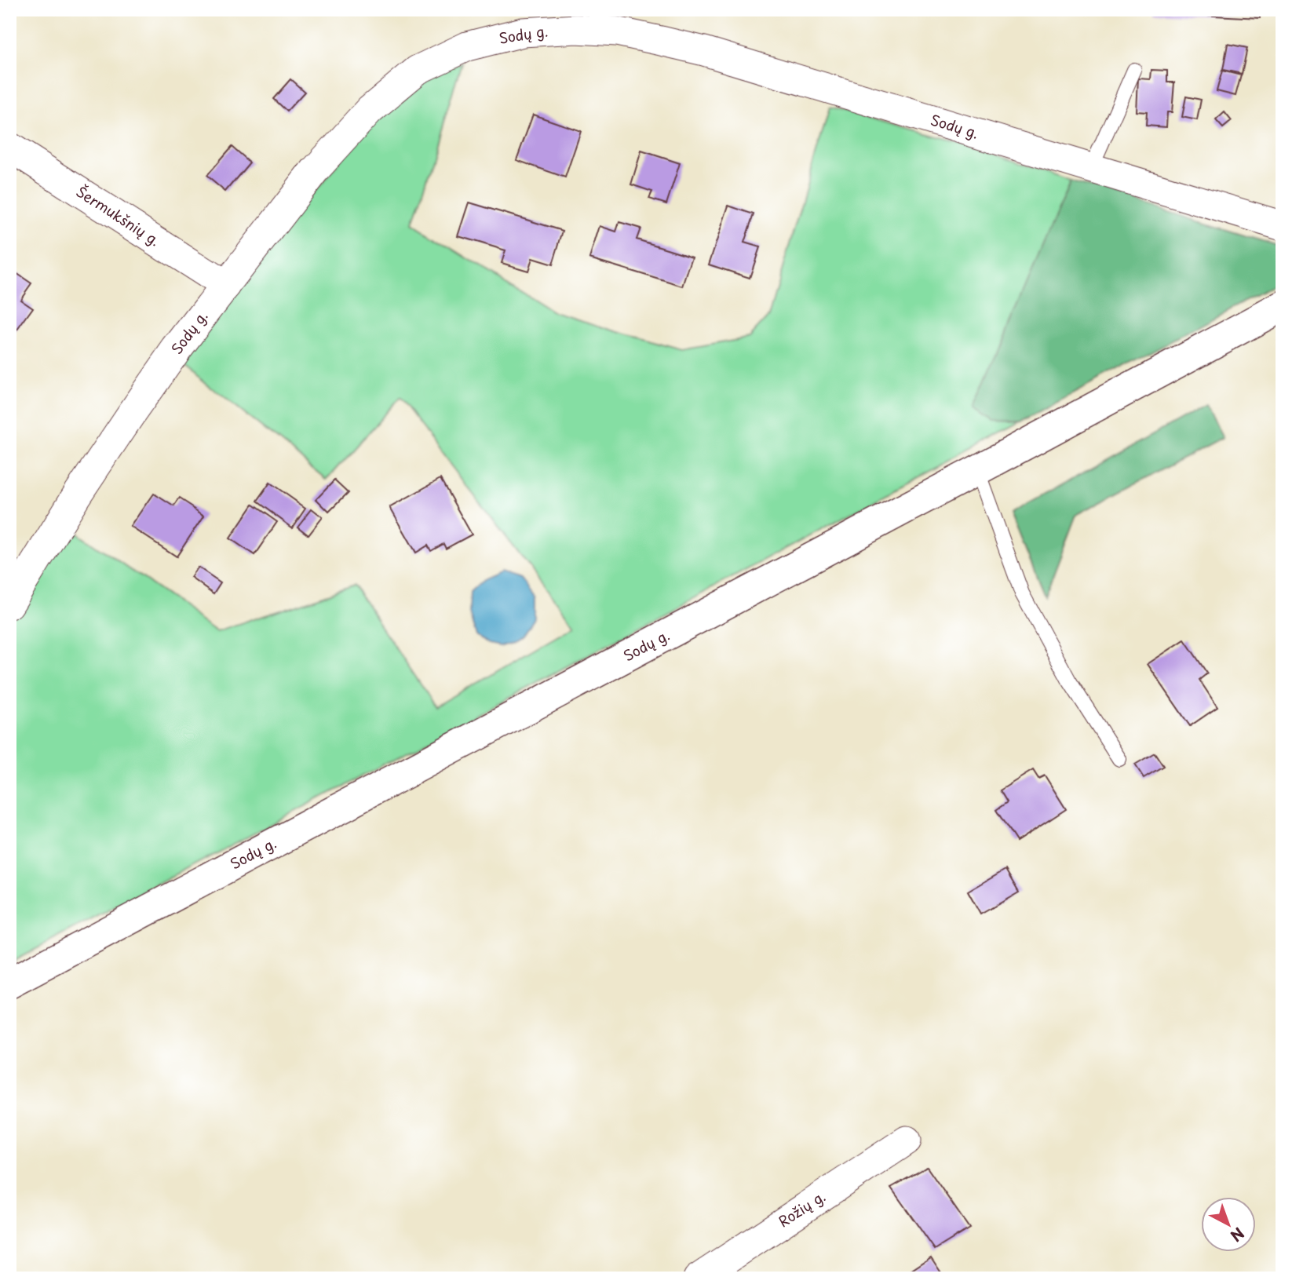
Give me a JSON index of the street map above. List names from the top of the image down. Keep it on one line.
{"streets":{"main road":["Sodų g."],"street":["Šermukšnių g.","Rožių g."]},"crossings":[["Sodų g.","Šermukšnių g."]],"north":"bottom right"}
